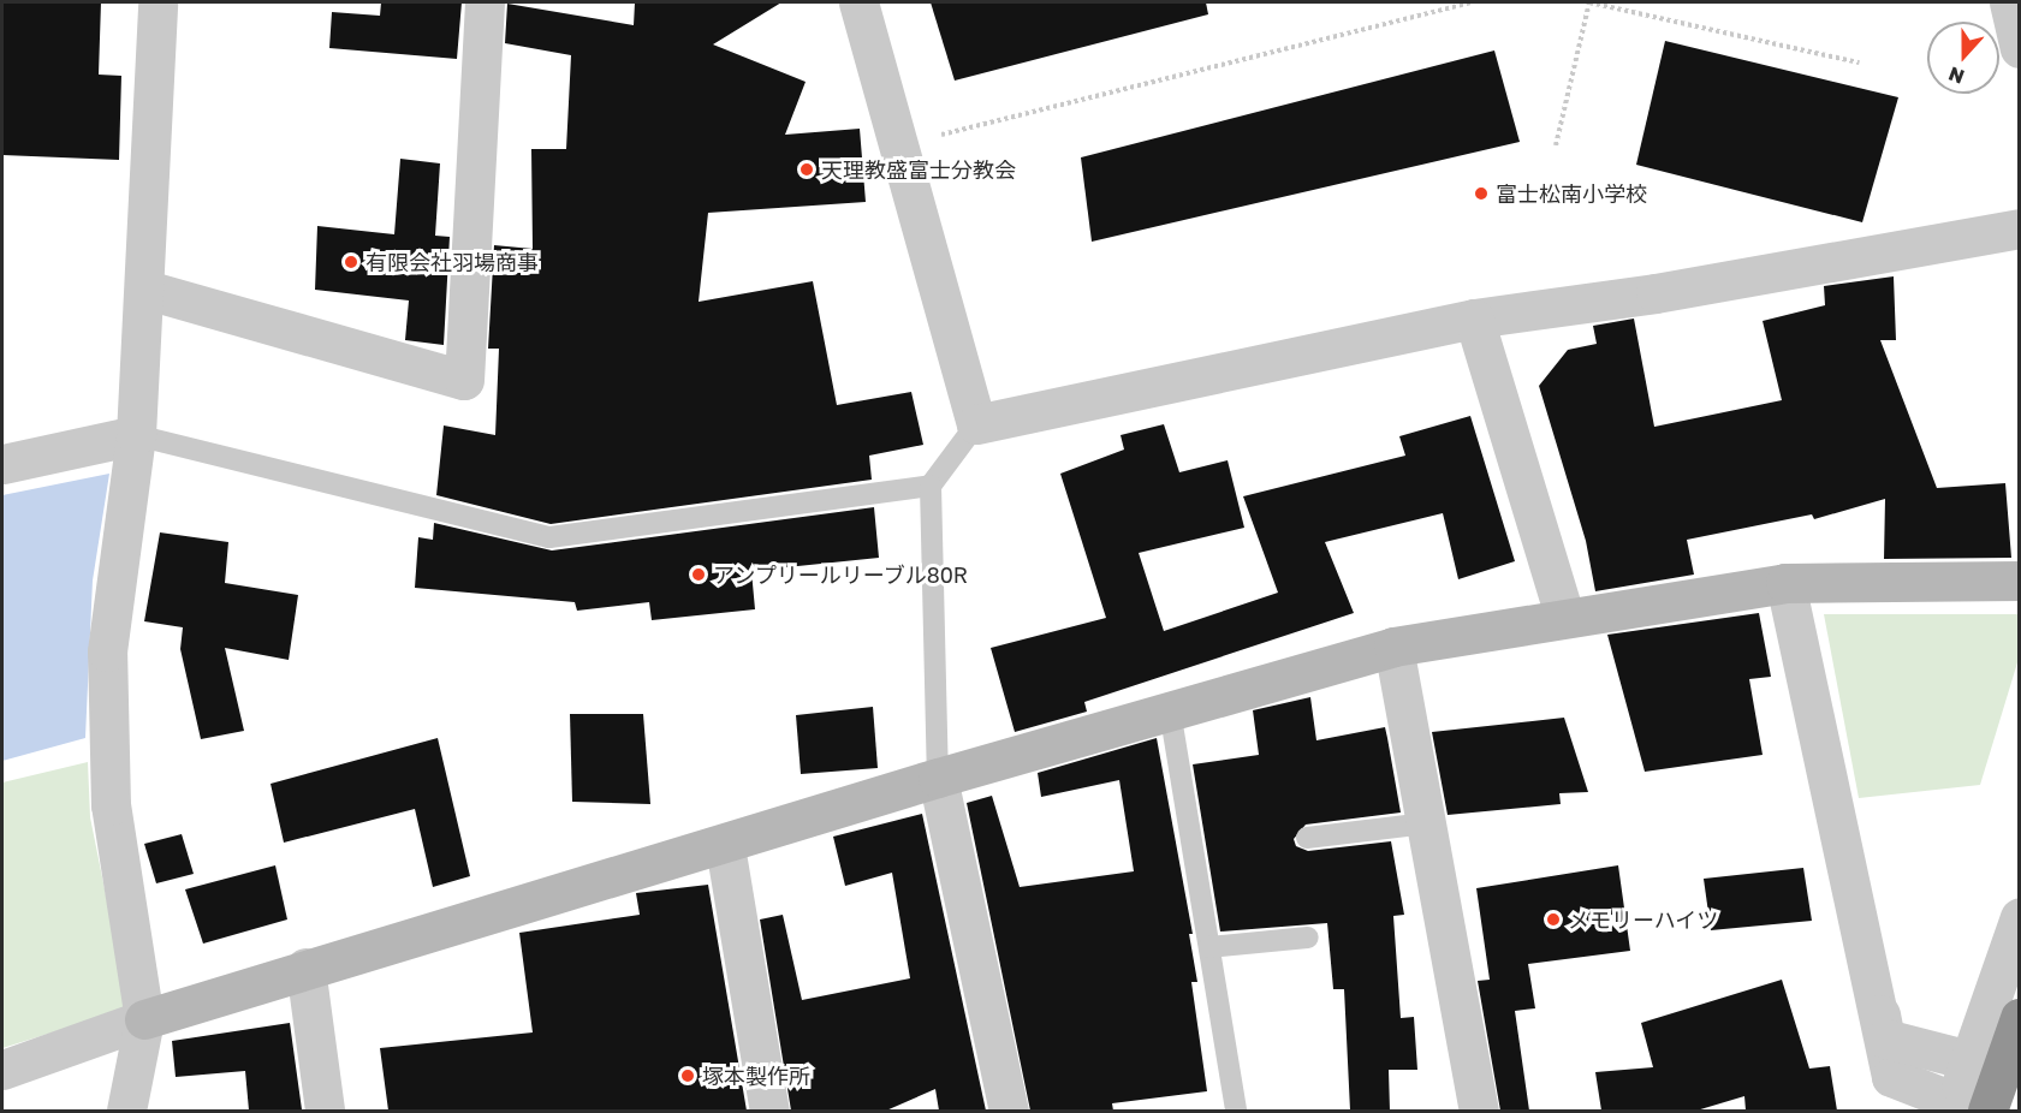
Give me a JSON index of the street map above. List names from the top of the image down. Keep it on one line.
{"places":["天理教盛富士分教会","富士松南小学校","有限会社羽場商事","アンプリールリーブル80R","メモリーハイツ","塚本製作所"],"north":"bottom"}
